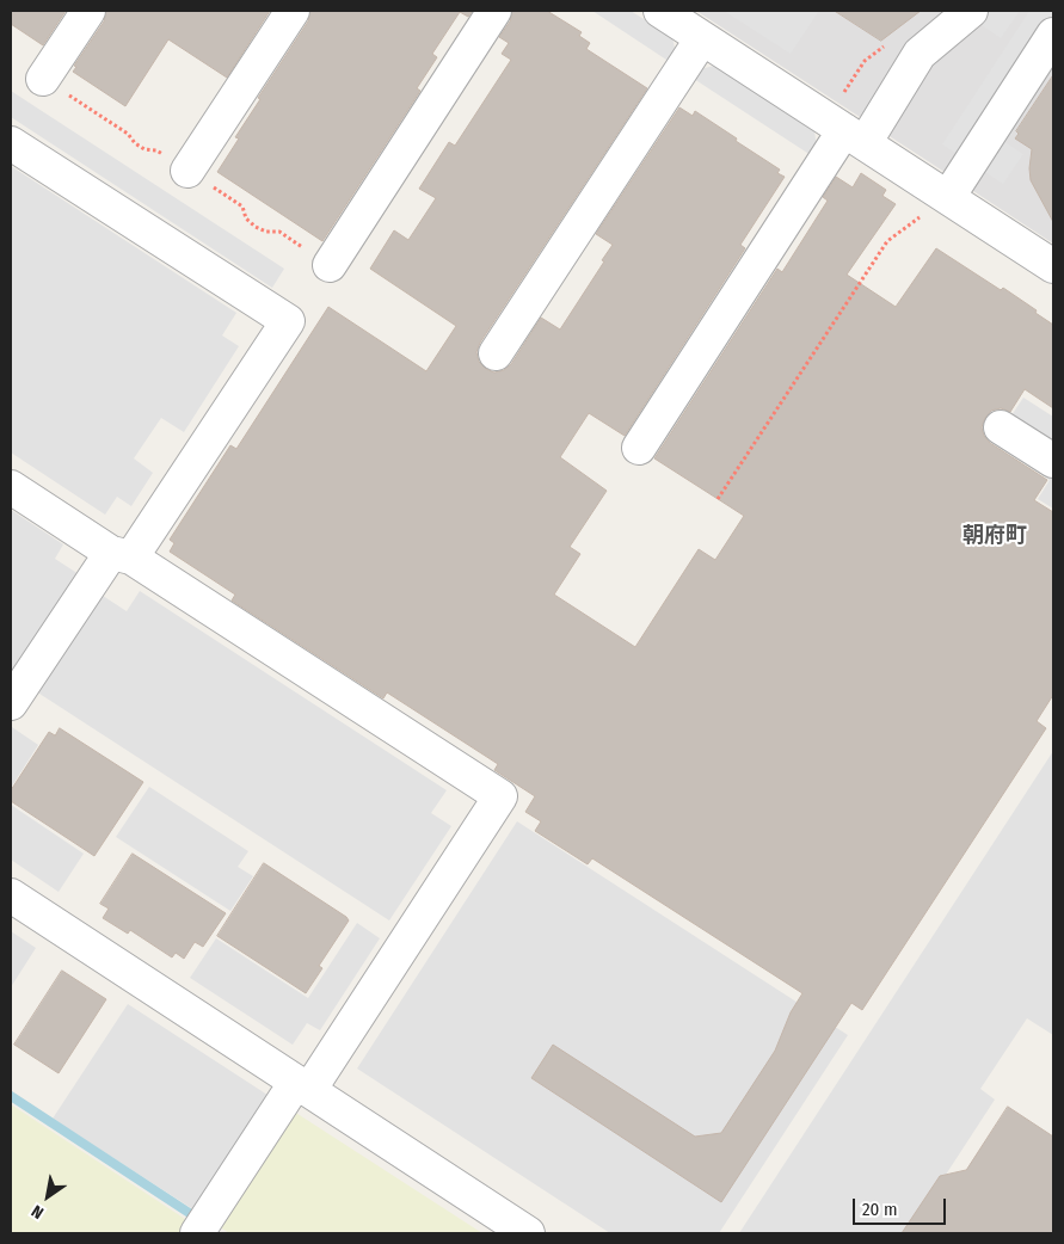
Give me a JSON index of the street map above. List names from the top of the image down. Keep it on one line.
{"districts":["朝府町"],"scale_bar":"20 m","north":"bottom left"}
